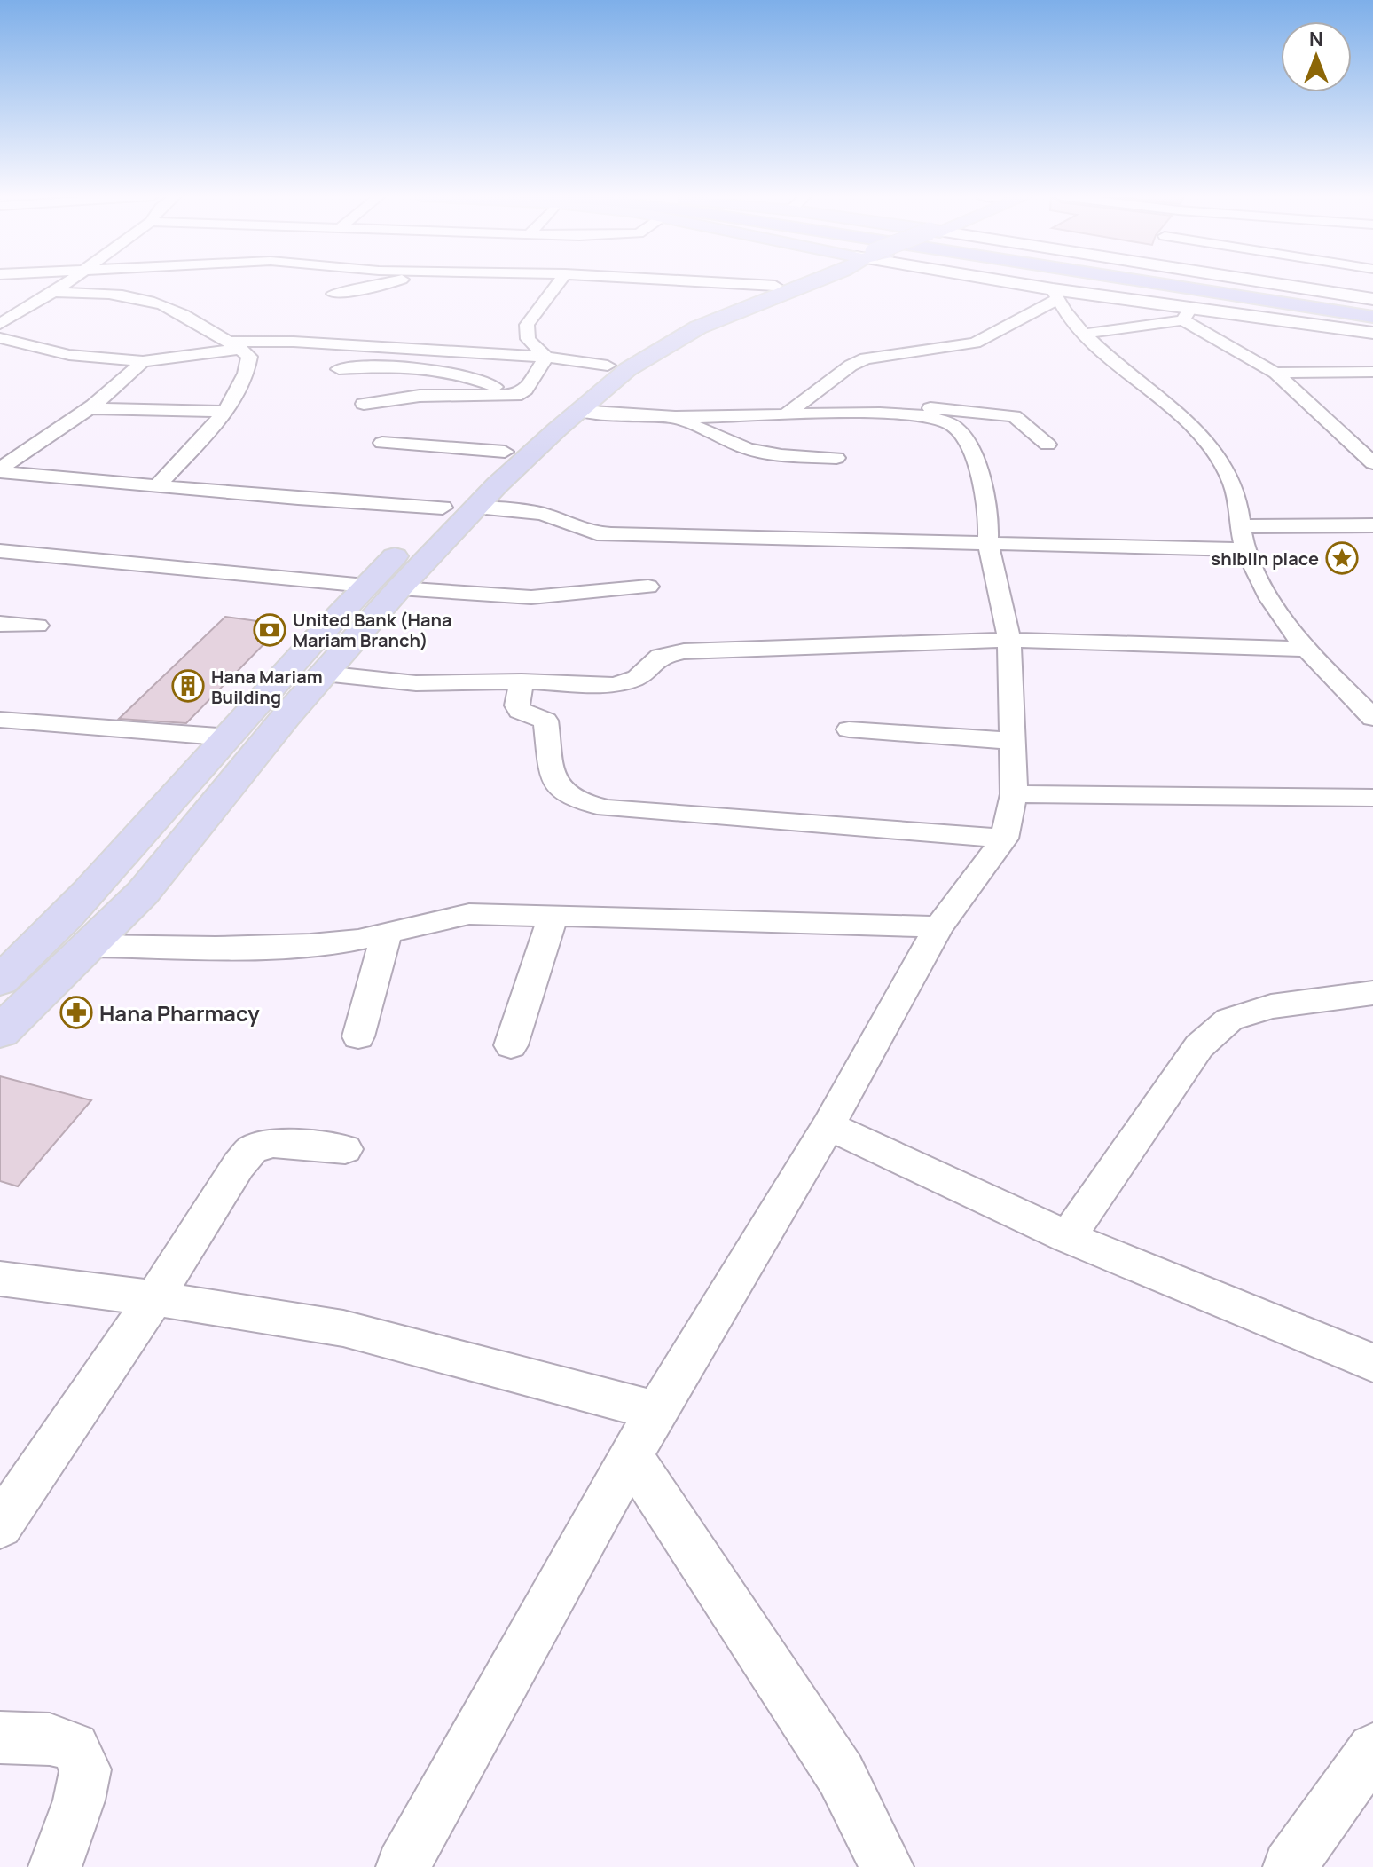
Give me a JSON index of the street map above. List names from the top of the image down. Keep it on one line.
{"places":{"place":["shibiin place"],"bank":["United Bank (Hana Mariam Branch)"],"building":["Hana Mariam Building"],"pharmacy":["Hana Pharmacy"]},"north":"top"}
